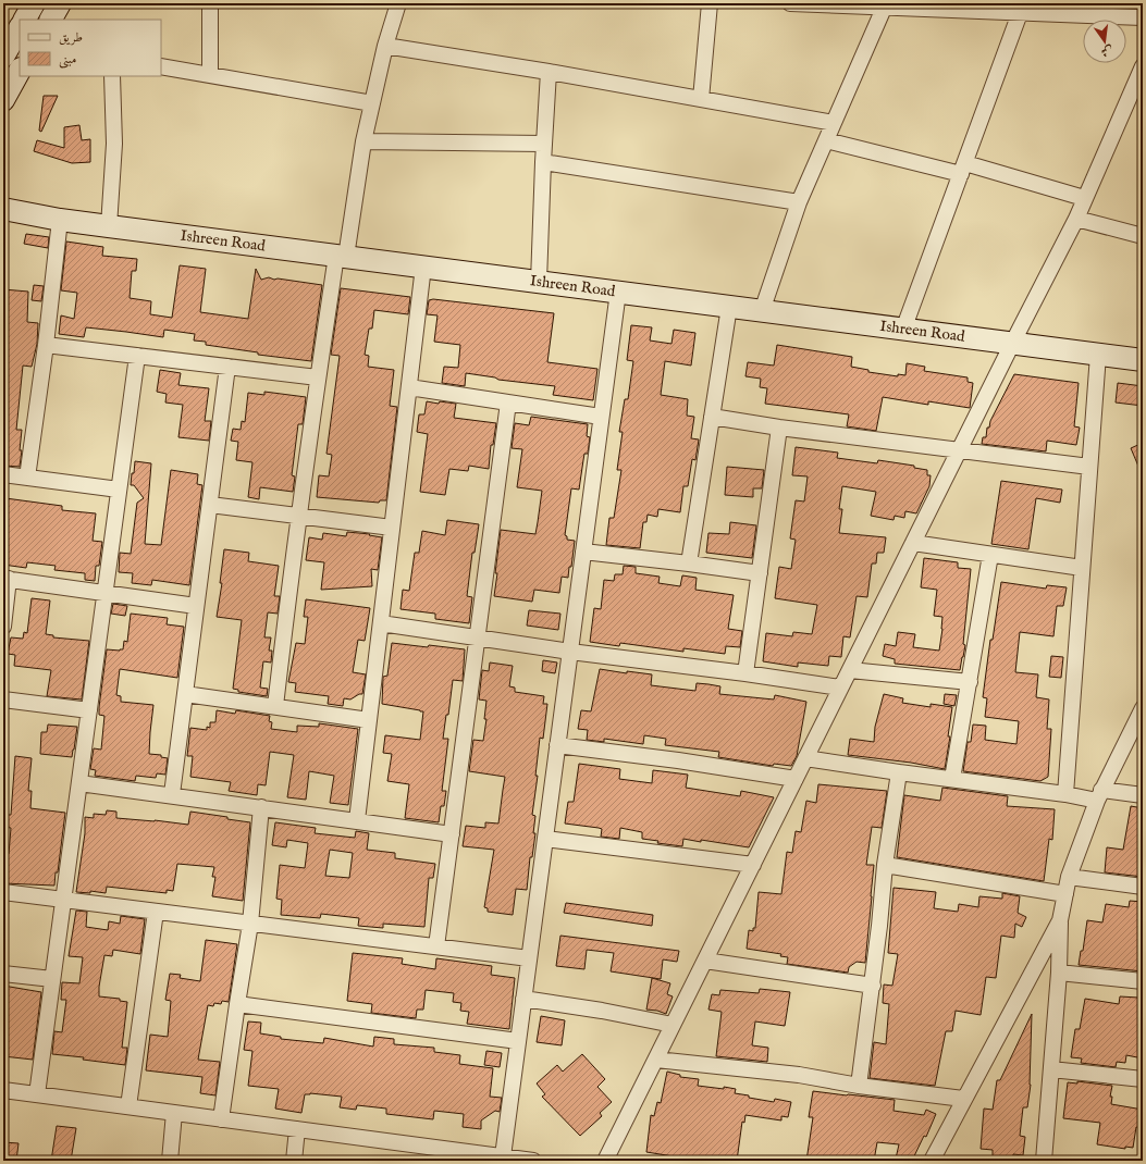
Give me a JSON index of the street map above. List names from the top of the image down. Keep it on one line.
{"streets":{"street":["Ishreen Road"]},"legend":["طريق","مبنى"],"north":"bottom"}
